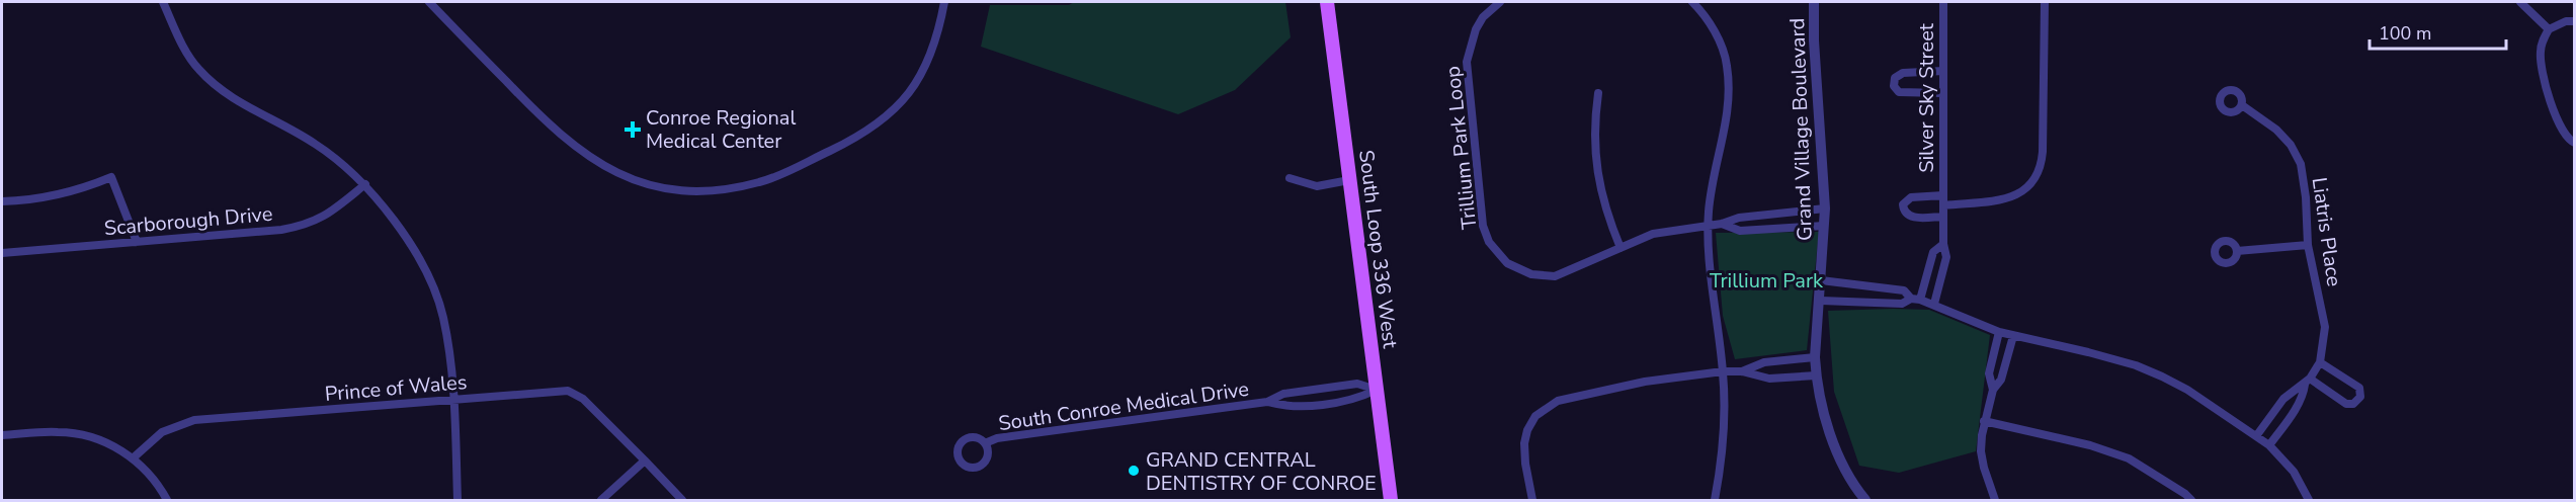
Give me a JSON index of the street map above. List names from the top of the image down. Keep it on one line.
{"streets":{"main road":["South Loop 336 West"],"street":["Silver Sky Street","Grand Village Boulevard","Trillium Park Loop","Scarborough Drive","Liatris Place","Prince of Wales","South Conroe Medical Drive"]},"crossings":[["Grand Village Boulevard","Trillium Park Loop"],["South Loop 336 West","South Conroe Medical Drive"]],"parks":["Trillium Park"],"places":{"health":["Conroe Regional Medical Center"],"other":["GRAND CENTRAL DENTISTRY OF CONROE"]},"scale_bar":"100 m"}
